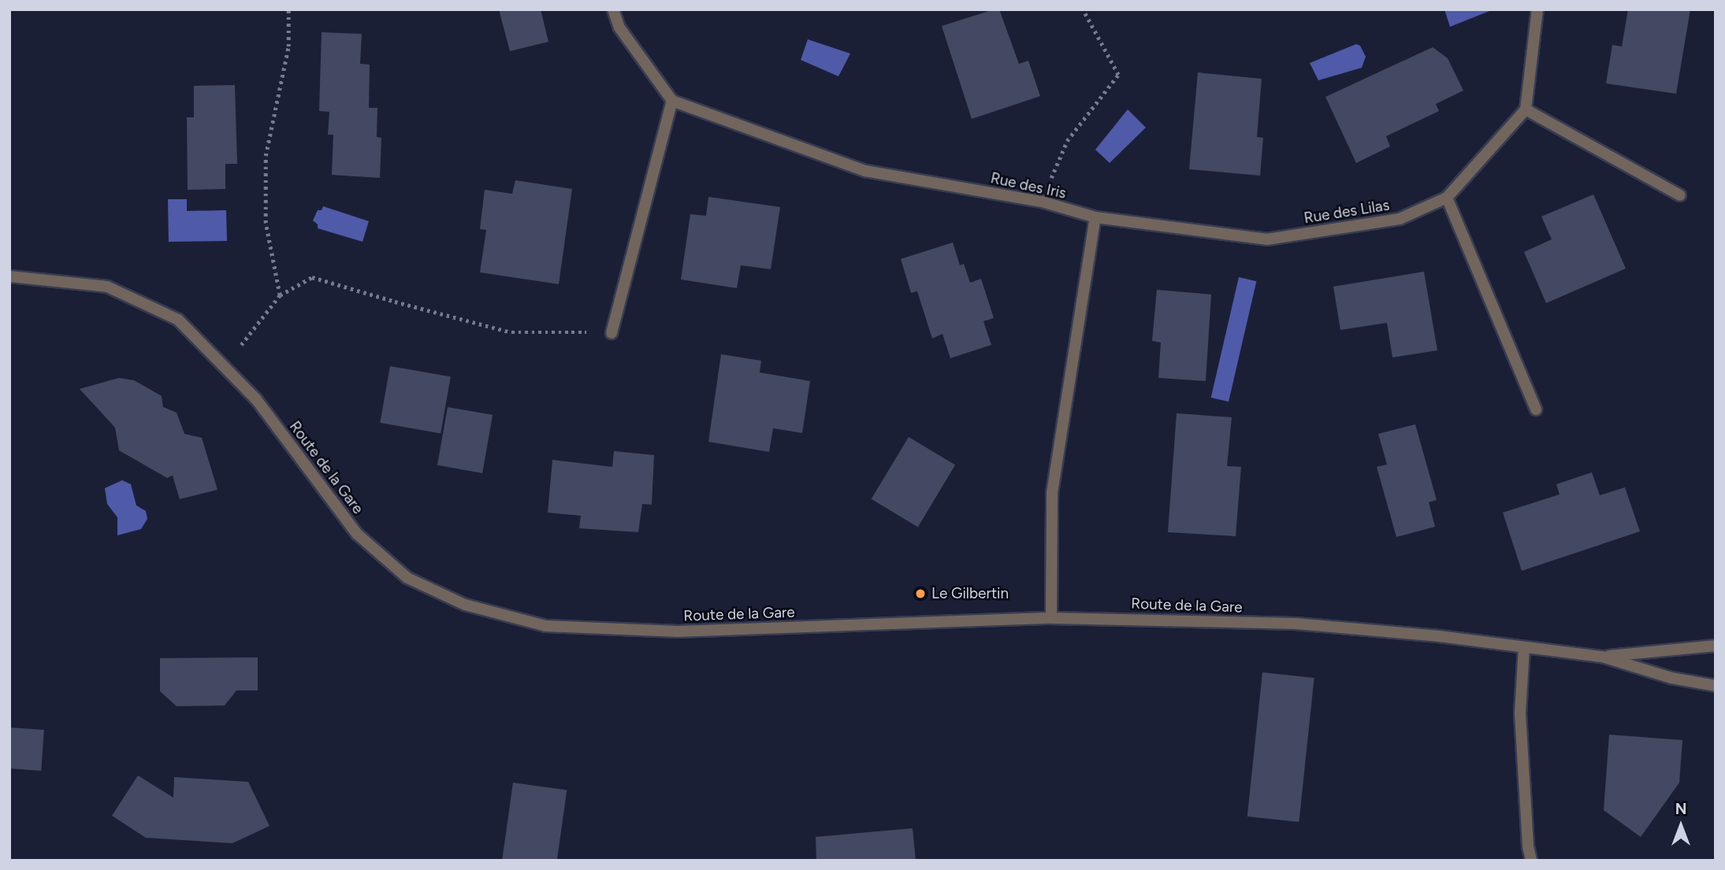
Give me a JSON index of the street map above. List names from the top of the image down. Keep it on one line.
{"streets":{"street":["Rue des Iris","Rue des Lilas","Route de la Gare"]},"crossings":[["Rue des Iris","Rue des Lilas"]],"places":["Le Gilbertin"],"north":"top"}
